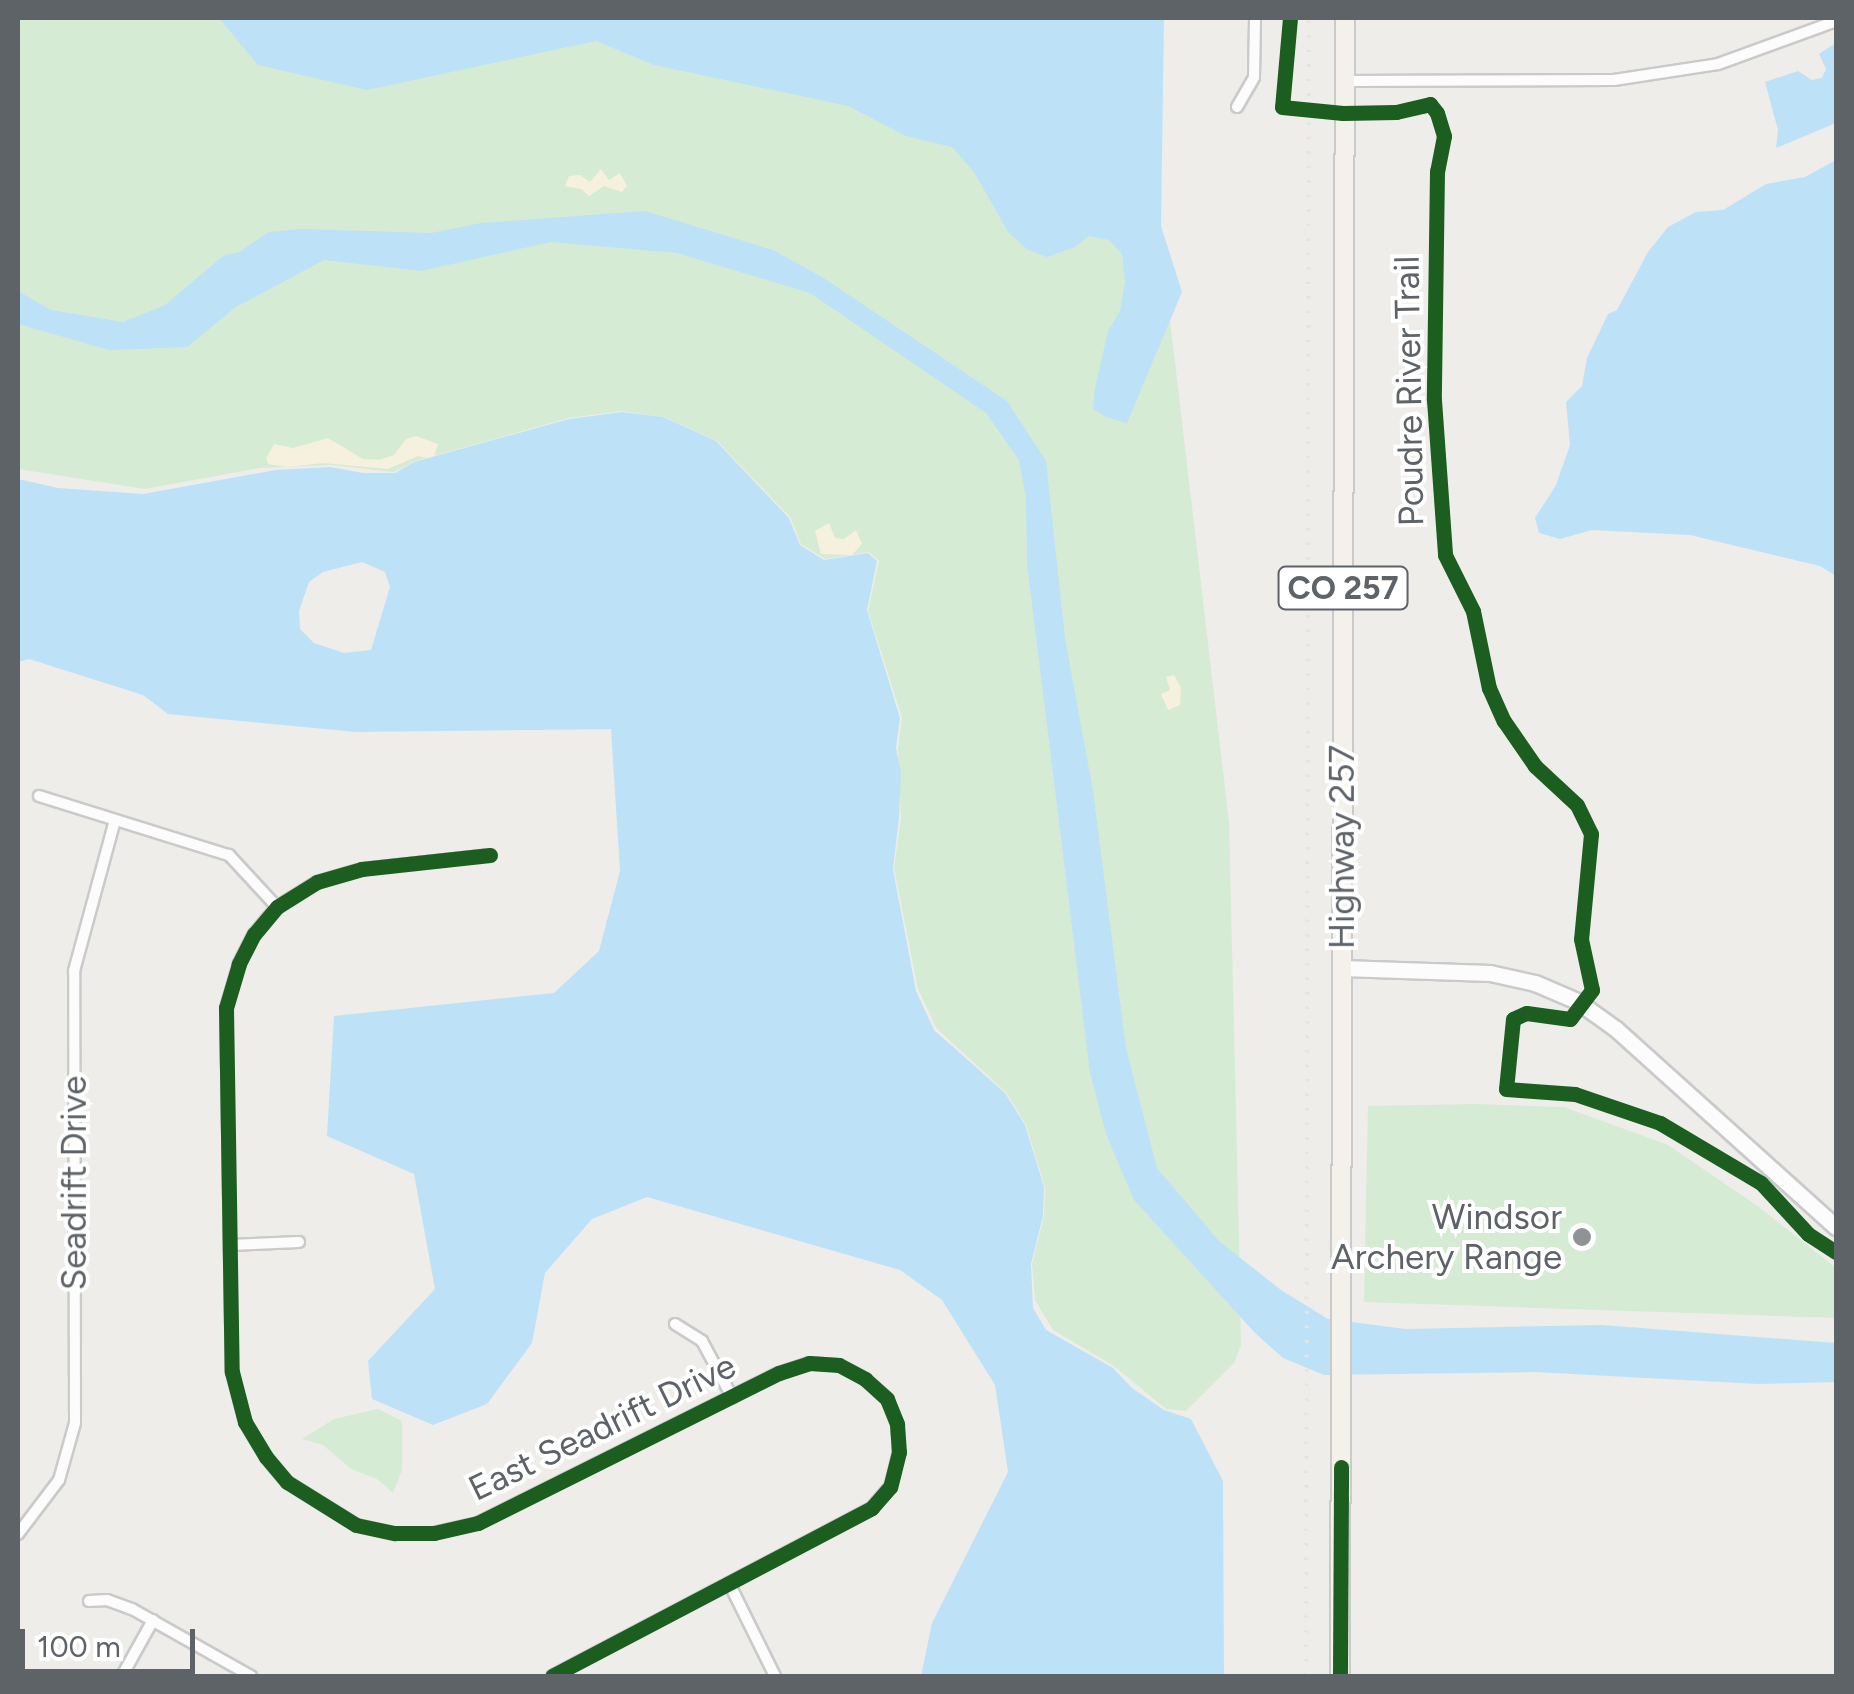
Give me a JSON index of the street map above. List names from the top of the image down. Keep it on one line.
{"streets":{"main road":["CO 257","Highway 257"],"street":["Seadrift Drive","East Seadrift Drive"],"cycle path":["Poudre River Trail"]},"places":["Windsor Archery Range"],"scale_bar":"100 m"}
